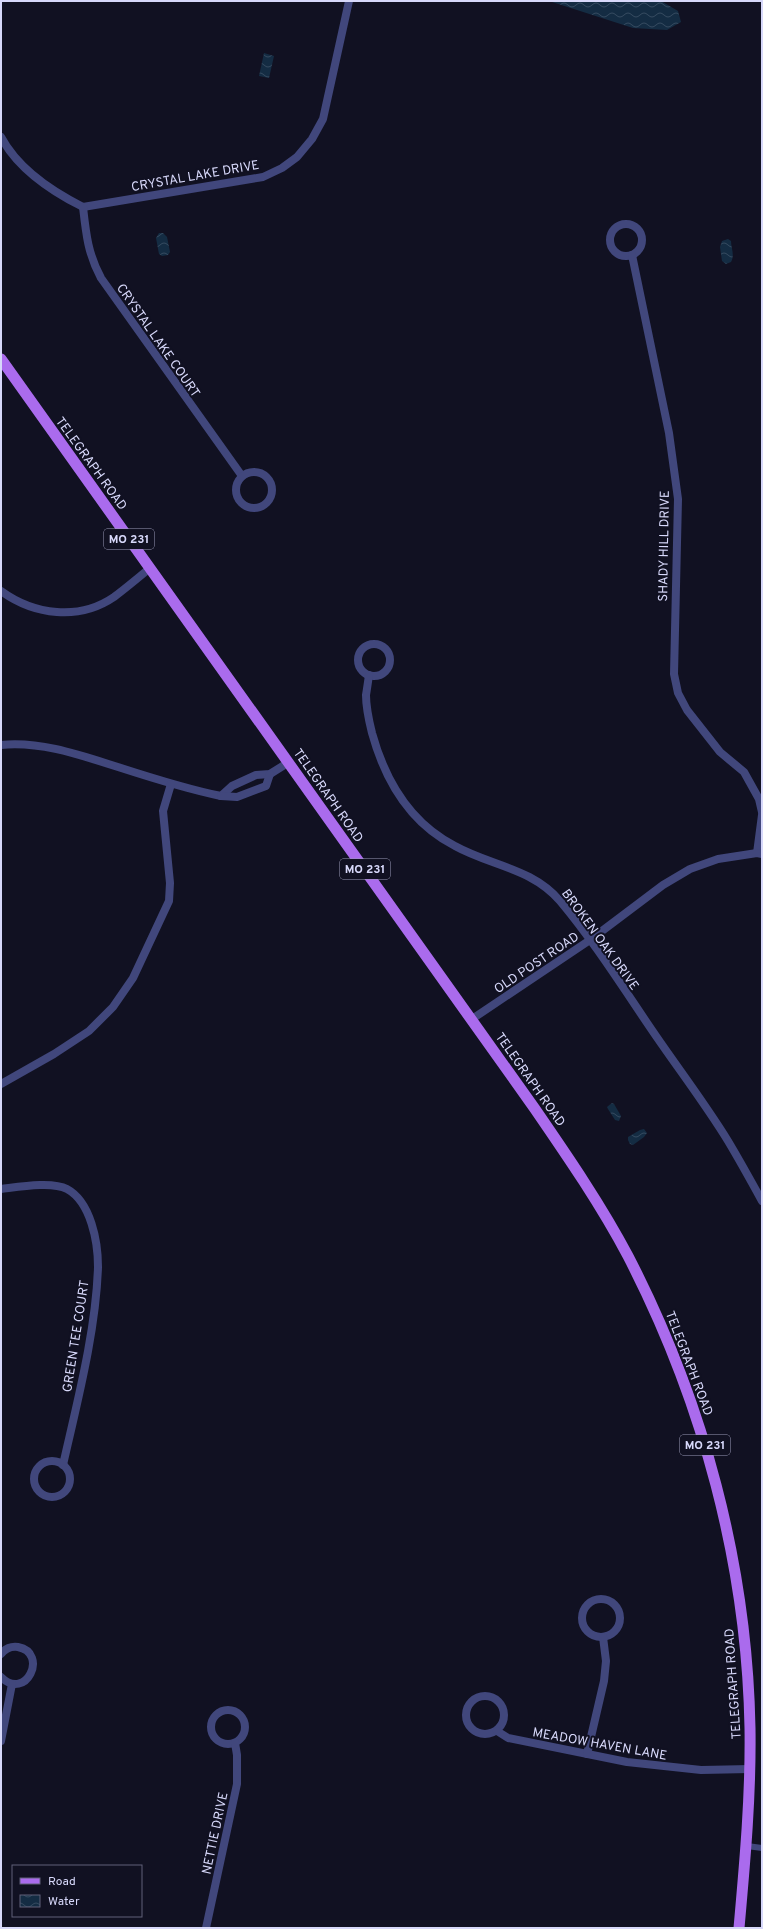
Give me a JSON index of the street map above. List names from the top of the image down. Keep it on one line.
{"streets":{"main road":["TELEGRAPH ROAD","MO 231"],"street":["CRYSTAL LAKE DRIVE","CRYSTAL LAKE COURT","SHADY HILL DRIVE","BROKEN OAK DRIVE","OLD POST ROAD","GREEN TEE COURT","MEADOW HAVEN LANE","NETTIE DRIVE"]},"crossings":[["CRYSTAL LAKE DRIVE","CRYSTAL LAKE COURT"],["TELEGRAPH ROAD","OLD POST ROAD"],["TELEGRAPH ROAD","MEADOW HAVEN LANE"],["SHADY HILL DRIVE","OLD POST ROAD"],["BROKEN OAK DRIVE","OLD POST ROAD"]],"legend":["Road","Water"]}
